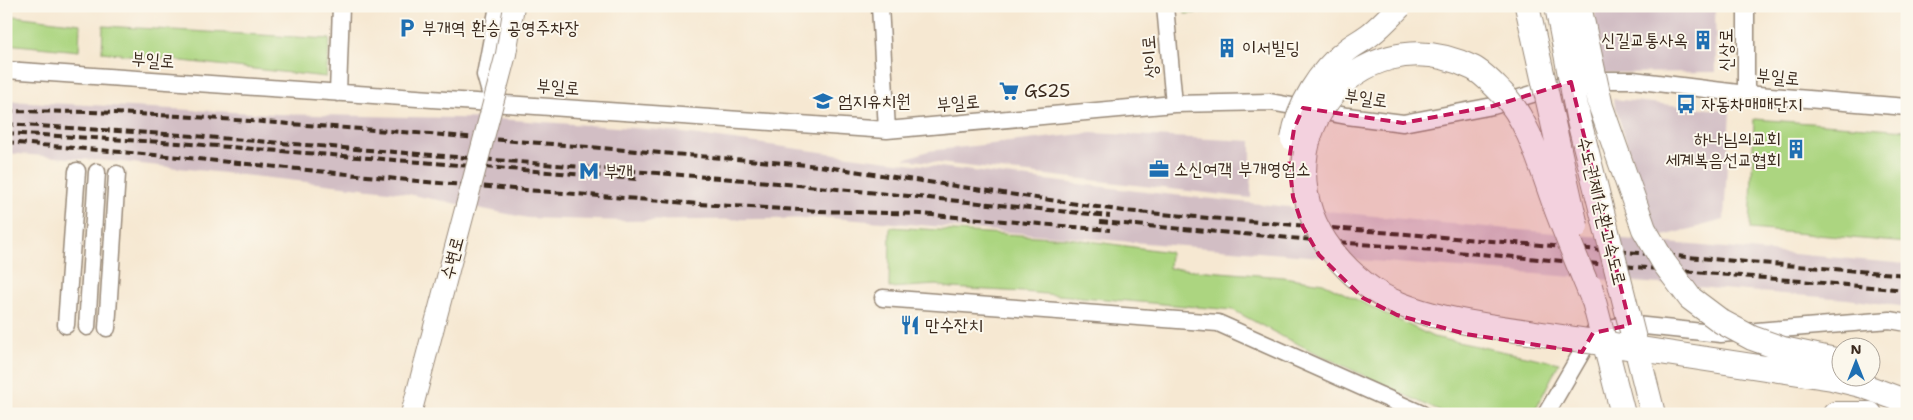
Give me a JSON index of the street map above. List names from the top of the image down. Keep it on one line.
{"streets":{"highway":["수도권제1순환고속도로"],"main road":["수변로"],"street":["신상로","상이로","부일로"]},"crossings":[["신상로","부일로"],["상이로","부일로"]],"places":{"parking":["부개역 환승 공영주차장"],"building":["신길교통사옥","이서빌딩","하나님의교회 세계복음선교협회"],"supermarket":["GS25"],"school or university":["엄지유치원"],"bus stop":["자동차매매단지"],"office":["소신여객 부개영업소"],"metro station":["부개"],"restaurant":["만수잔치"]},"north":"top"}
